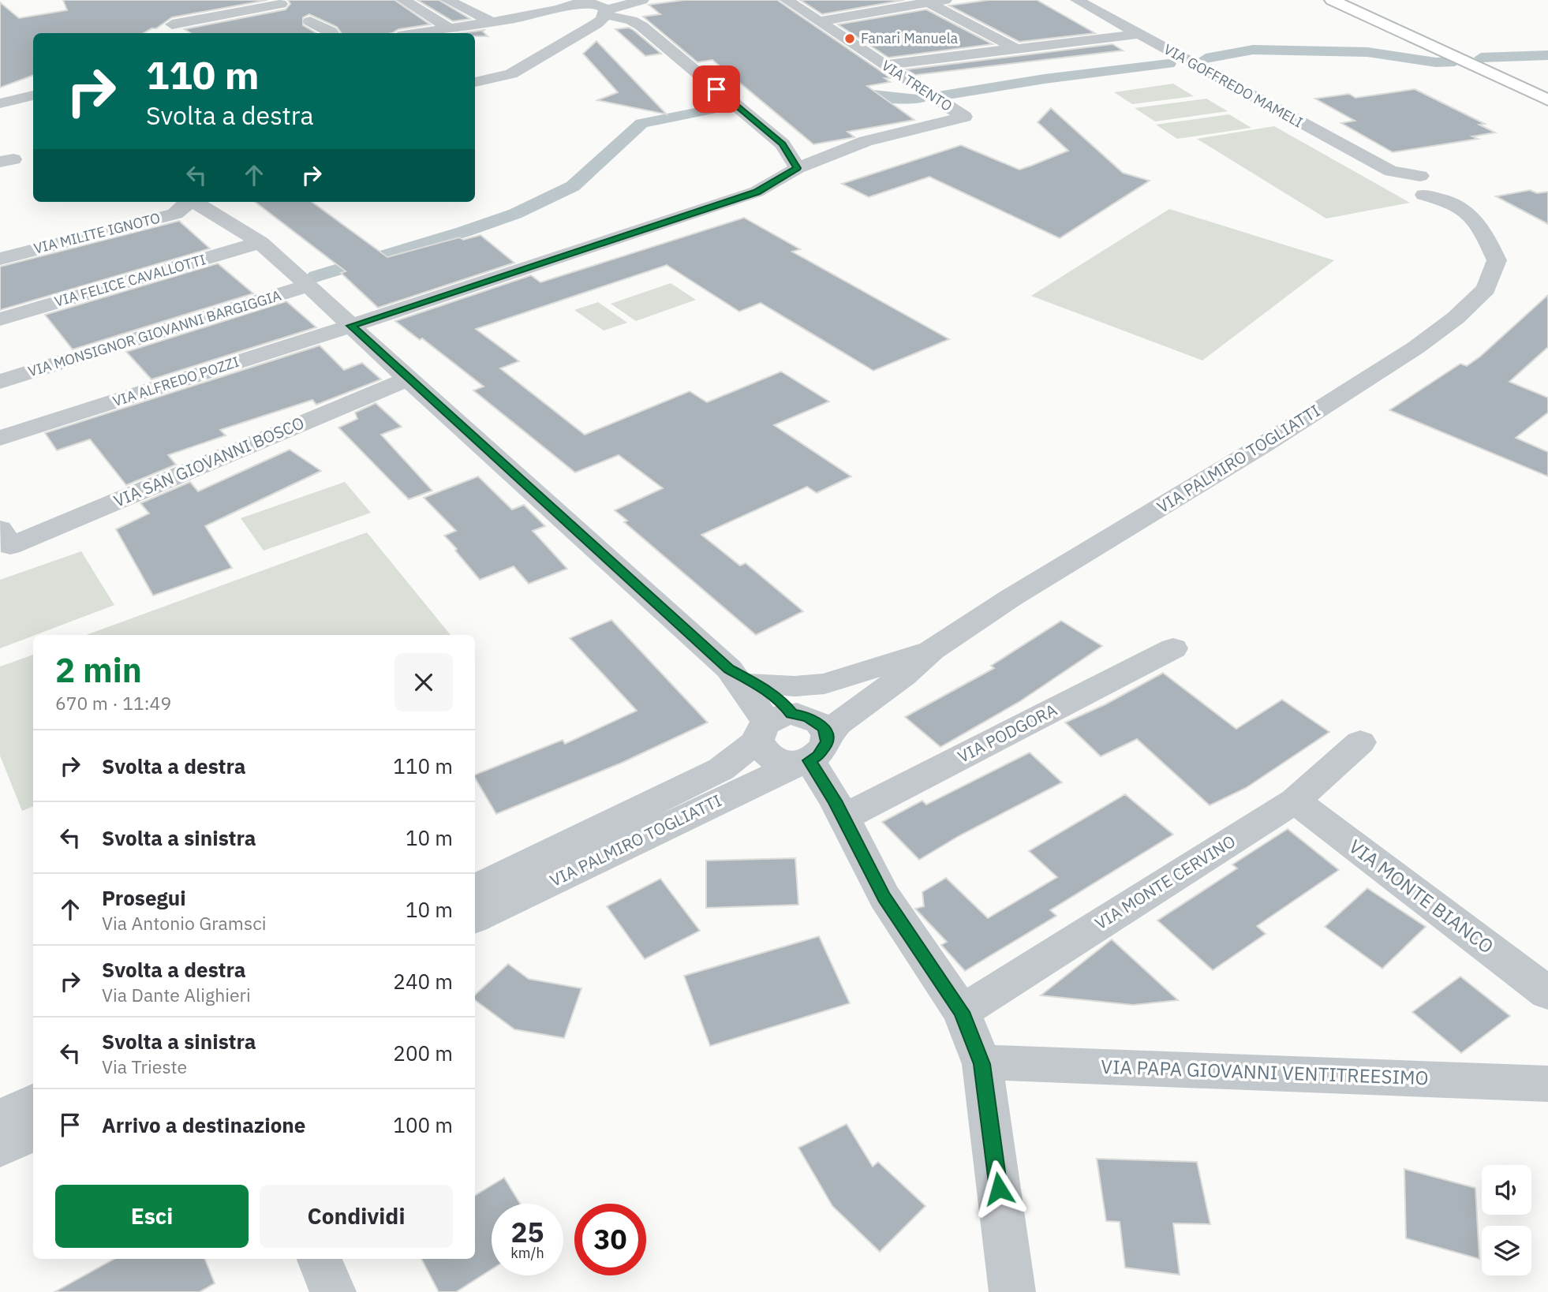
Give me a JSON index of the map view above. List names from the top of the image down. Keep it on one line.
{"streets":{"street":["VIA TRENTO","VIA GOFFREDO MAMELI","VIA MILITE IGNOTO","VIA FELICE CAVALLOTTI","VIA MONSIGNOR GIOVANNI BARGIGGIA","VIA ALFREDO POZZI","VIA PALMIRO TOGLIATTI","VIA SAN GIOVANNI BOSCO","VIA PODGORA","VIA MONTE CERVINO","VIA MONTE BIANCO","VIA PAPA GIOVANNI VENTITREESIMO"]},"crossings":[["VIA TRENTO","VIA ALFREDO POZZI"],["VIA GOFFREDO MAMELI","VIA PALMIRO TOGLIATTI"],["VIA MONTE CERVINO","VIA MONTE BIANCO"]],"places":["Fanari Manuela"],"page":{"turn":["110 m","Svolta a destra"],"heading":["2 min","670 m · 11:49"],"list":[{"name":"Svolta a destra","value":"110 m"},{"name":"Svolta a sinistra","value":"10 m"},{"name":"Prosegui","note":"Via Antonio Gramsci","value":"10 m"},{"name":"Svolta a destra","note":"Via Dante Alighieri","value":"240 m"},{"name":"Svolta a sinistra","note":"Via Trieste","value":"200 m"},{"name":"Arrivo a destinazione","value":"100 m"}],"buttons":["Esci","Condividi"],"speed":"25 km/h","limit":"30"}}
